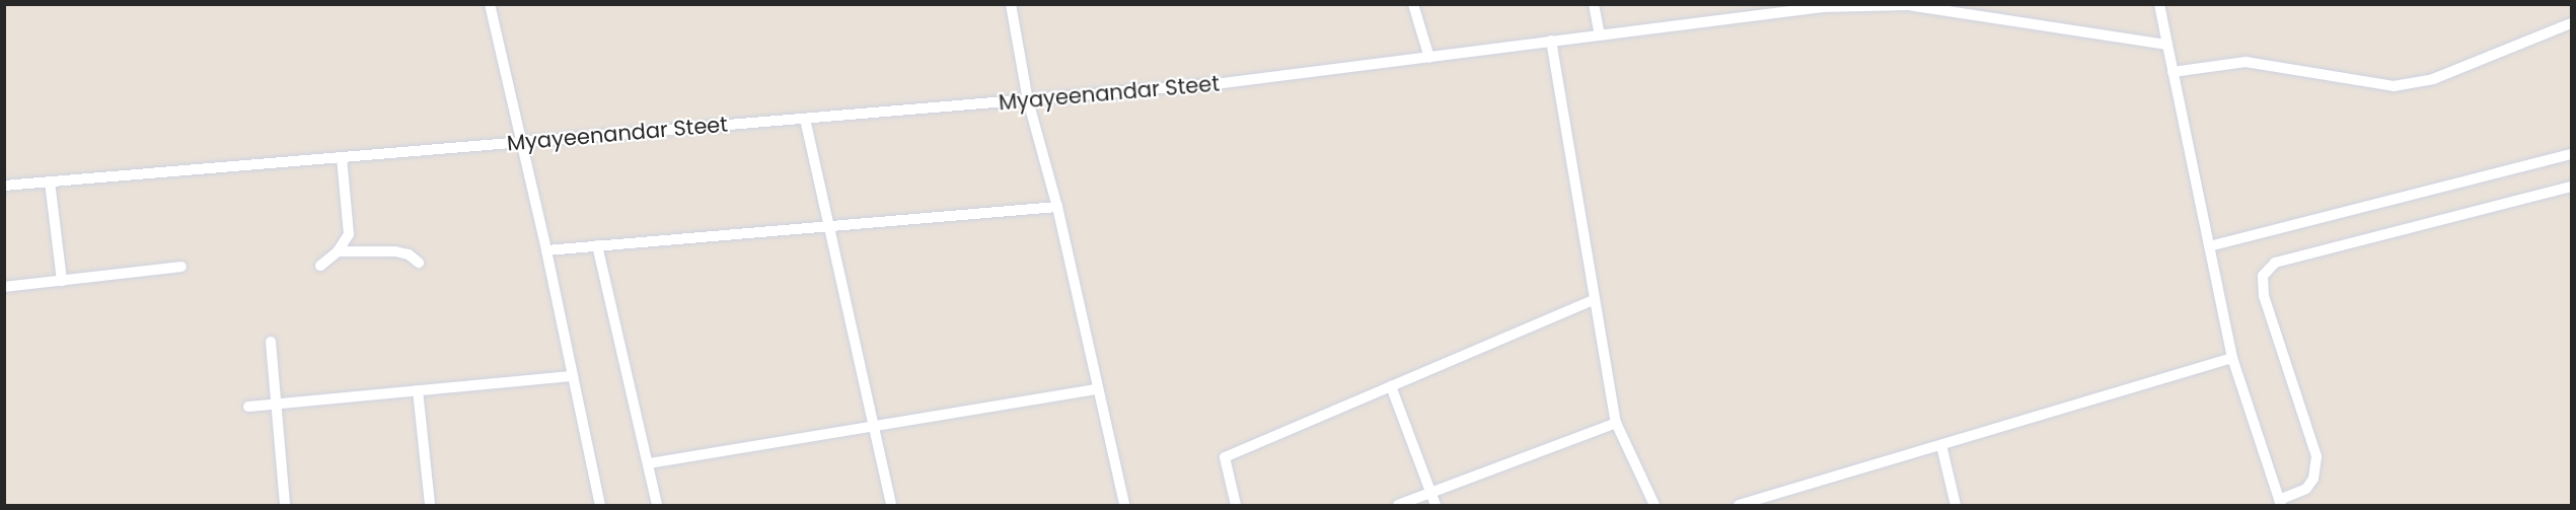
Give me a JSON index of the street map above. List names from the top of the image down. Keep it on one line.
{"streets":{"street":["Myayeenandar Steet"]}}
